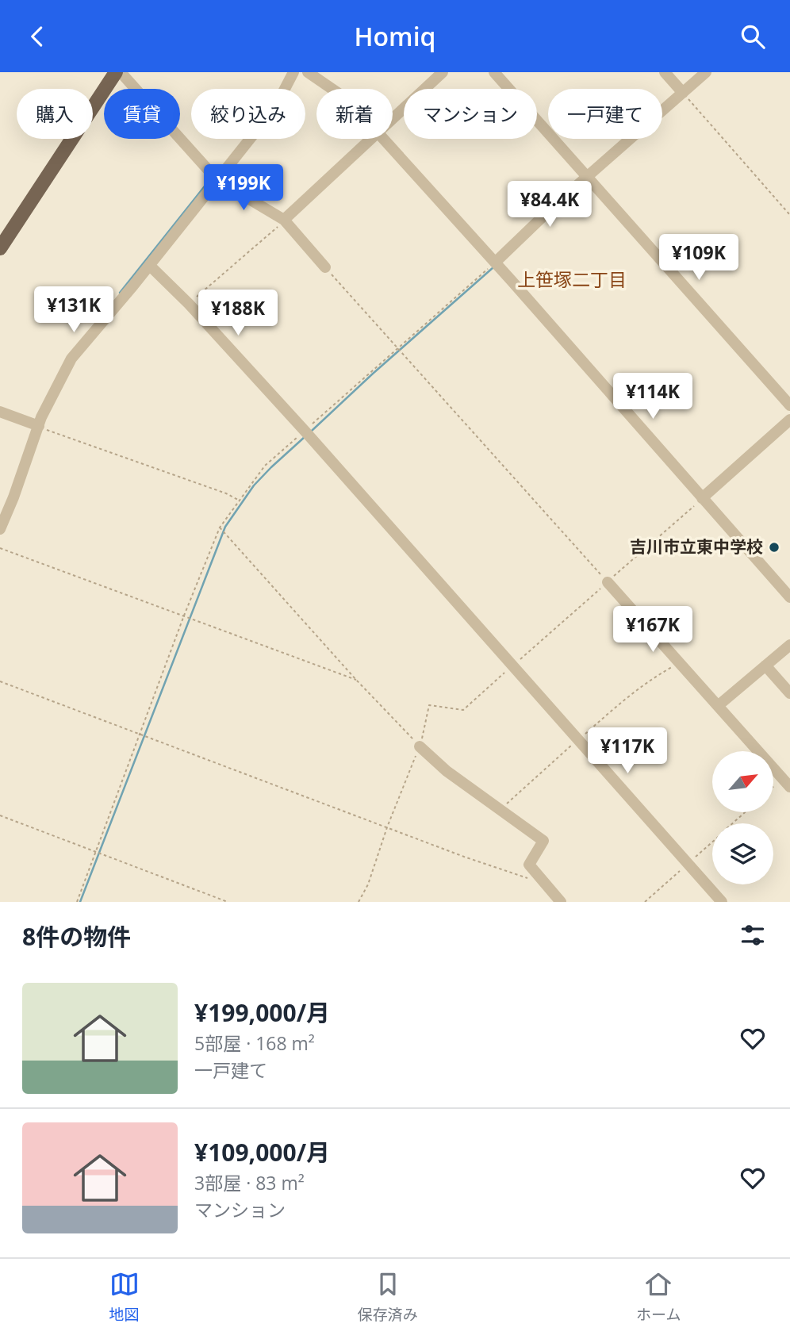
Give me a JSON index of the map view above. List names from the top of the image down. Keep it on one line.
{"districts":["上笹塚二丁目"],"places":["吉川市立東中学校"],"north":"top right","page":{"header":"Homiq","chip":["購入","賃貸","絞り込み","新着","マンション","一戸建て"],"price":["¥199K","¥84.4K","¥109K","¥131K","¥188K","¥114K","¥167K","¥117K"],"heading":"8件の物件","list":[{"name":"¥199,000/月","note":"5部屋 · 168 m² · 一戸建て"},{"name":"¥109,000/月","note":"3部屋 · 83 m² · マンション"}],"tabs":["地図","保存済み","ホーム"]}}
